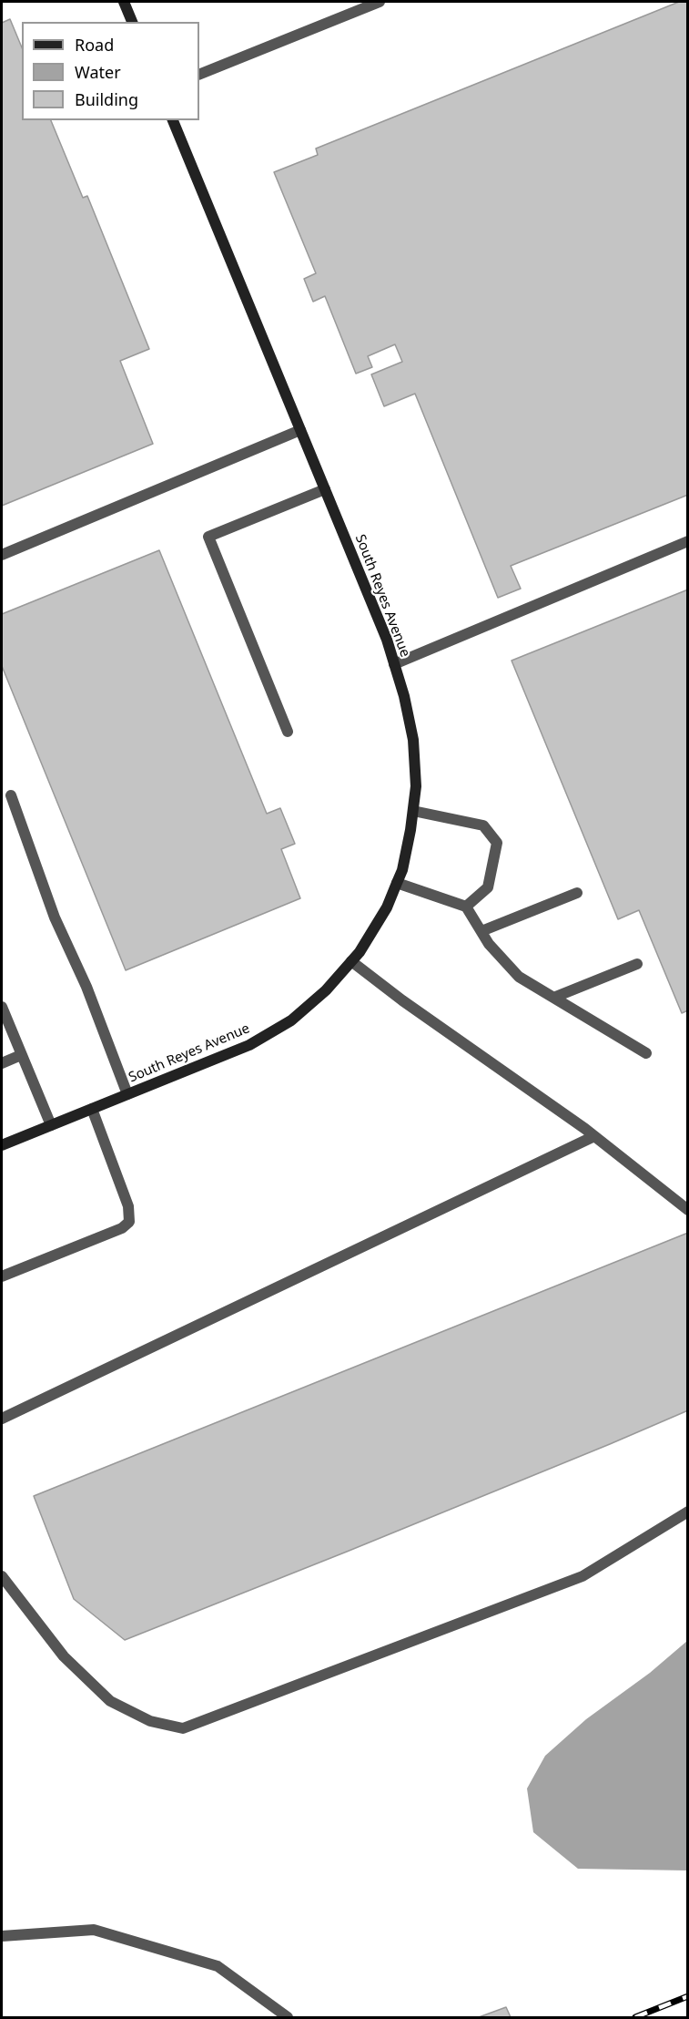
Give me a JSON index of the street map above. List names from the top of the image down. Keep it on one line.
{"streets":{"street":["South Reyes Avenue"]},"legend":["Road","Water","Building"]}
